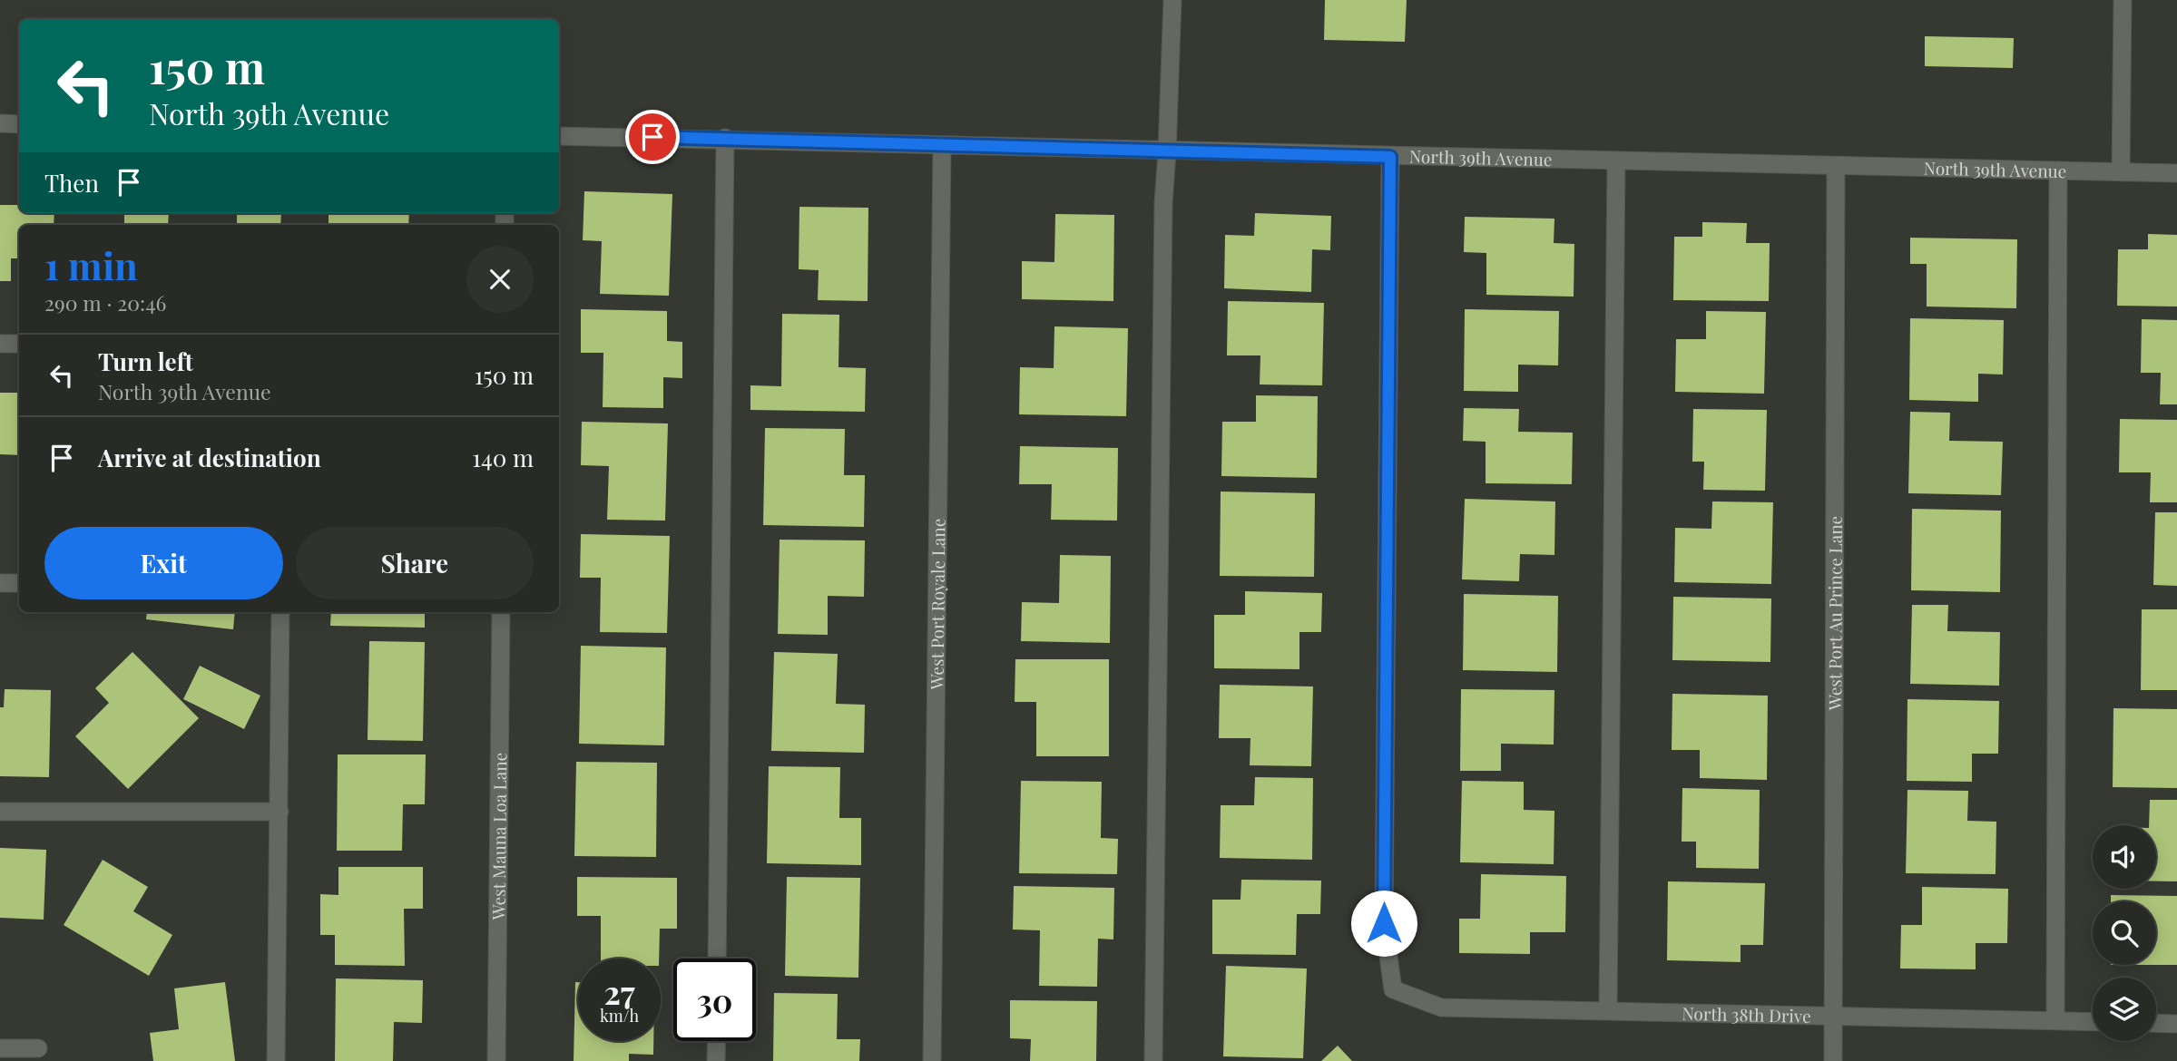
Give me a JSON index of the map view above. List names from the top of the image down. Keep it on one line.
{"streets":{"street":["North 39th Avenue","West Port Royale Lane","West Port Au Prince Lane","West Mauna Loa Lane","North 38th Drive"]},"crossings":[["North 39th Avenue","West Port Royale Lane"],["North 39th Avenue","West Port Au Prince Lane"],["North 39th Avenue","North 38th Drive"],["West Port Au Prince Lane","North 38th Drive"]],"page":{"turn":["150 m","North 39th Avenue"],"then":"Then","heading":["1 min","290 m · 20:46"],"list":[{"name":"Turn left","note":"North 39th Avenue","value":"150 m"},{"name":"Arrive at destination","value":"140 m"}],"buttons":["Exit","Share"],"speed":"27 km/h","limit":"30"}}
